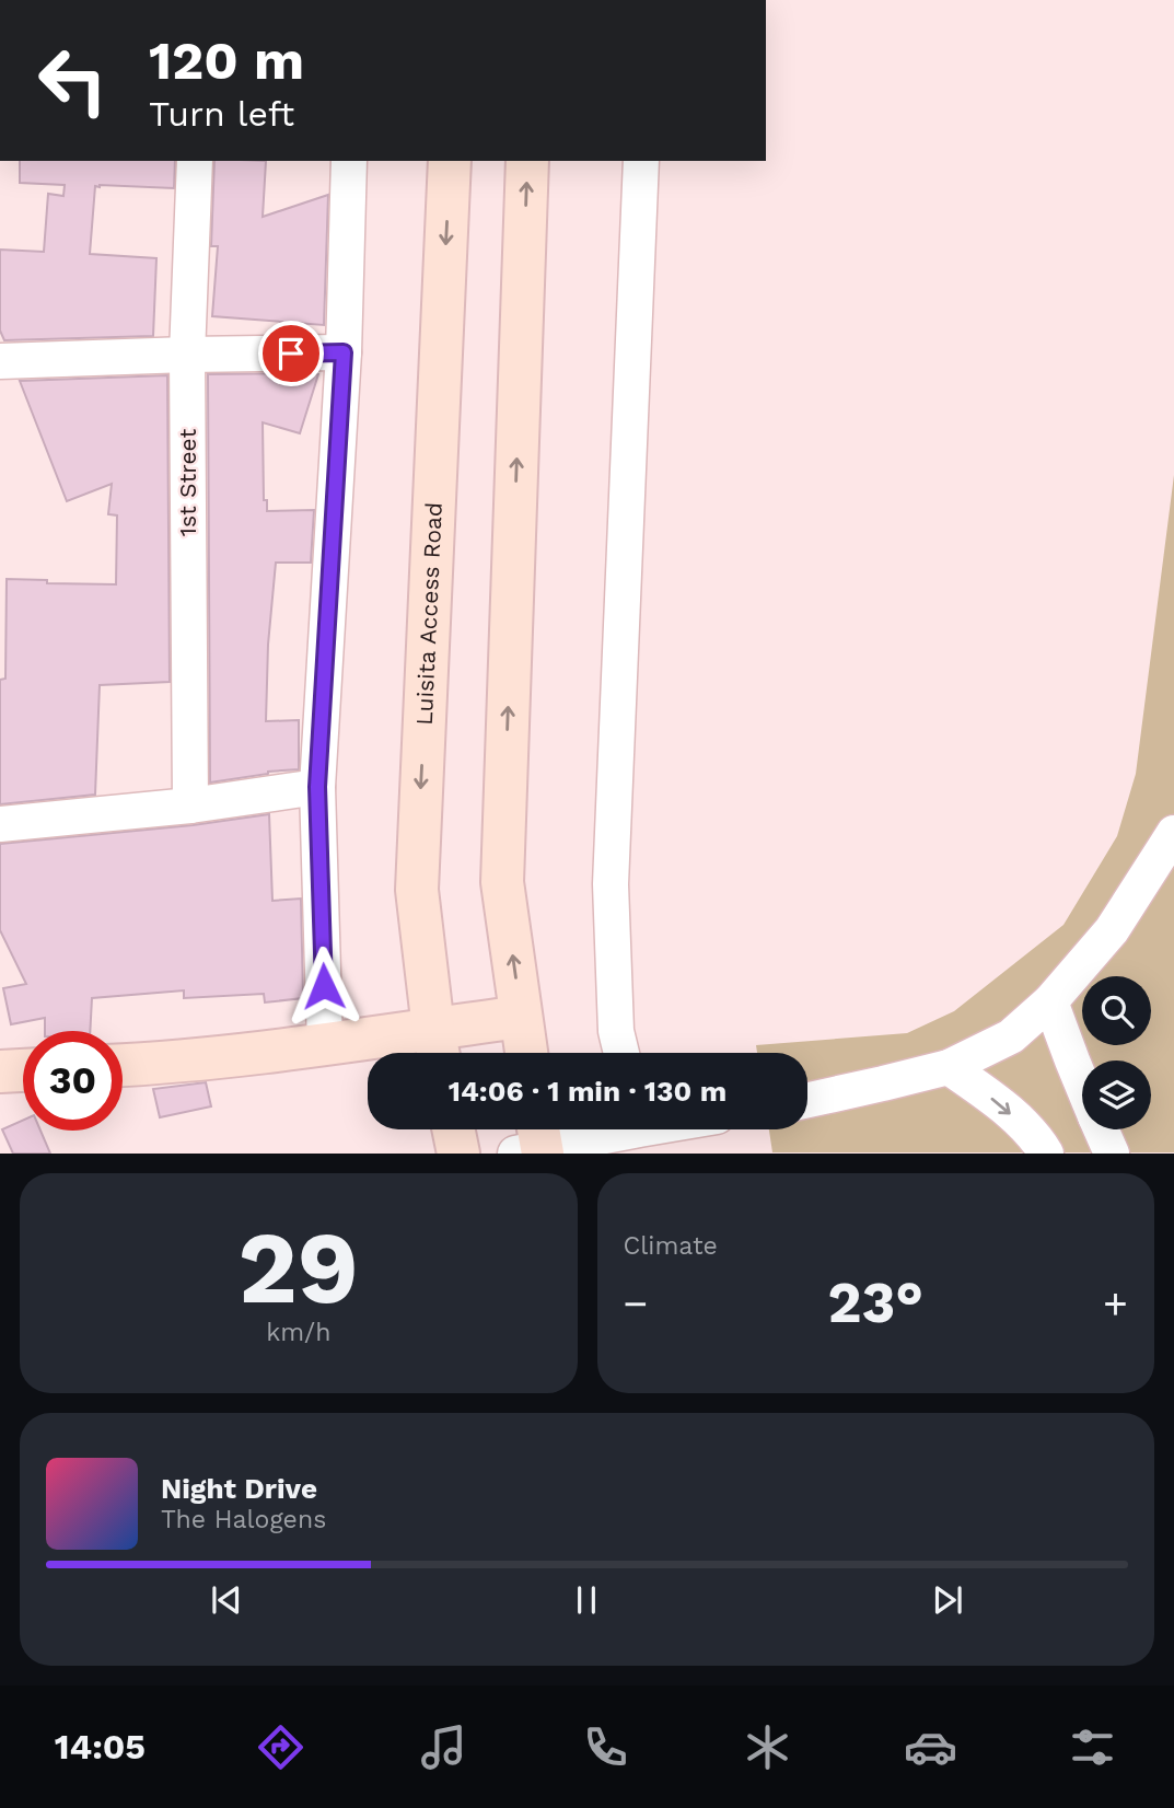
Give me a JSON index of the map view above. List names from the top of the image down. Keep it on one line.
{"streets":{"main road":["Luisita Access Road"],"street":["1st Street"]},"page":{"turn":["120 m","Turn left"],"limit":"30","trip":"14:06 · 1 min · 130 m","tile":[["29","km/h"],"Climate"],"heat":["−","23°","+"],"song":["Night Drive","The Halogens"],"tabs":"14:05"}}
